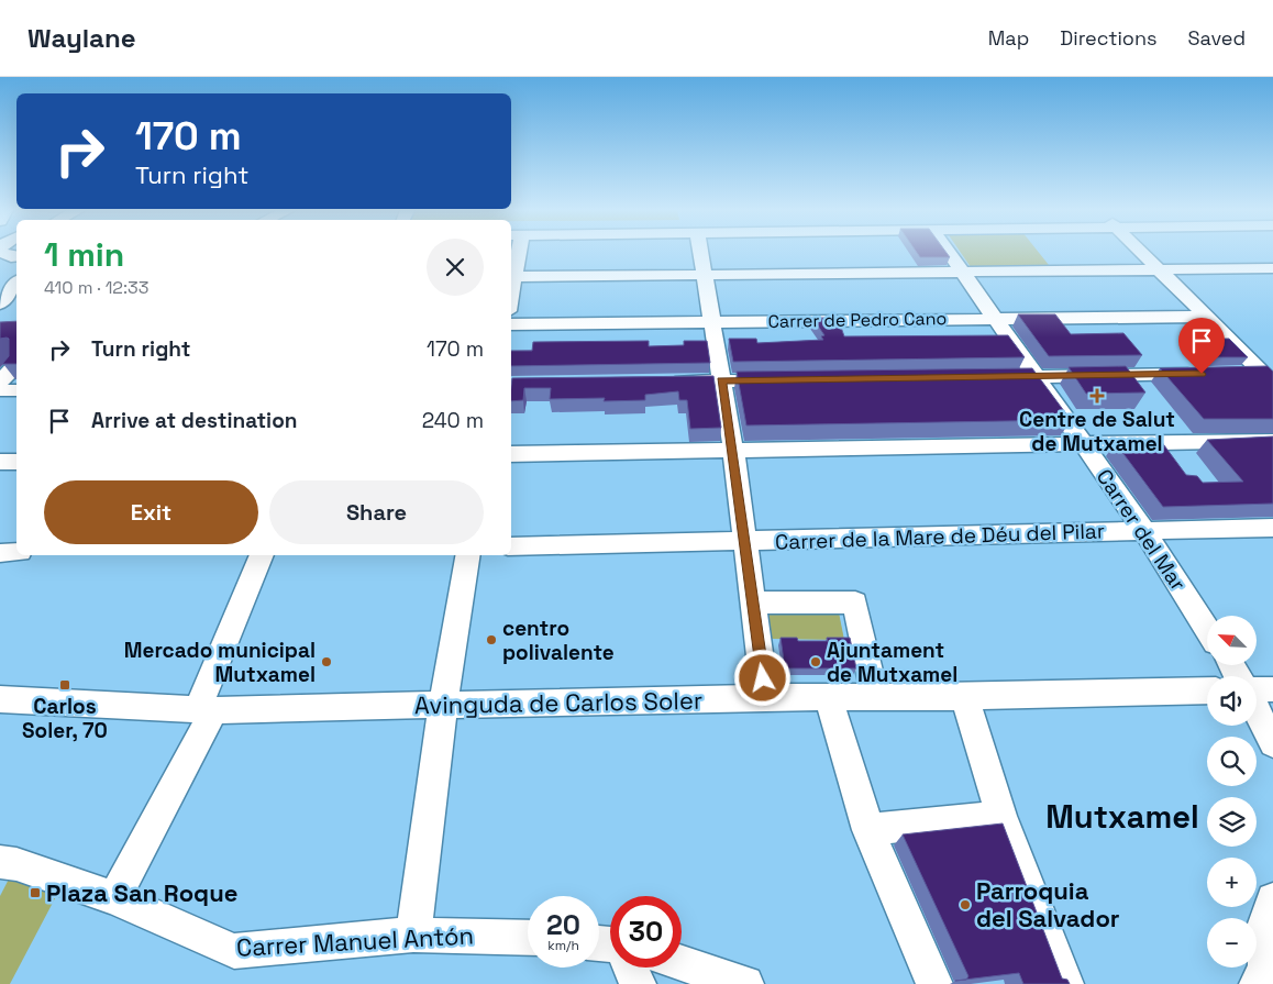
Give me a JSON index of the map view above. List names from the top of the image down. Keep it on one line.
{"streets":{"street":["Carrer de Pedro Cano","Carrer del Mar","Carrer de la Mare de Déu del Pilar","Avinguda de Carlos Soler","Carrer Manuel Antón"]},"crossings":[["Carrer de Pedro Cano","Carrer del Mar"],["Carrer del Mar","Carrer de la Mare de Déu del Pilar"]],"districts":["Mutxamel"],"places":{"health":["Centre de Salut de Mutxamel"],"other":["centro polivalente","Mercado municipal Mutxamel","Ajuntament de Mutxamel","Parroquia del Salvador"],"transit":["Carlos Soler, 70","Plaza San Roque"]},"north":"top left","page":{"header":"Waylane","nav":["Map","Directions","Saved"],"turn":["170 m","Turn right"],"heading":["1 min","410 m · 12:33"],"list":[{"name":"Turn right","value":"170 m"},{"name":"Arrive at destination","value":"240 m"}],"buttons":["Exit","Share"],"map_buttons":["+","−"],"speed":"20 km/h","limit":"30"}}
